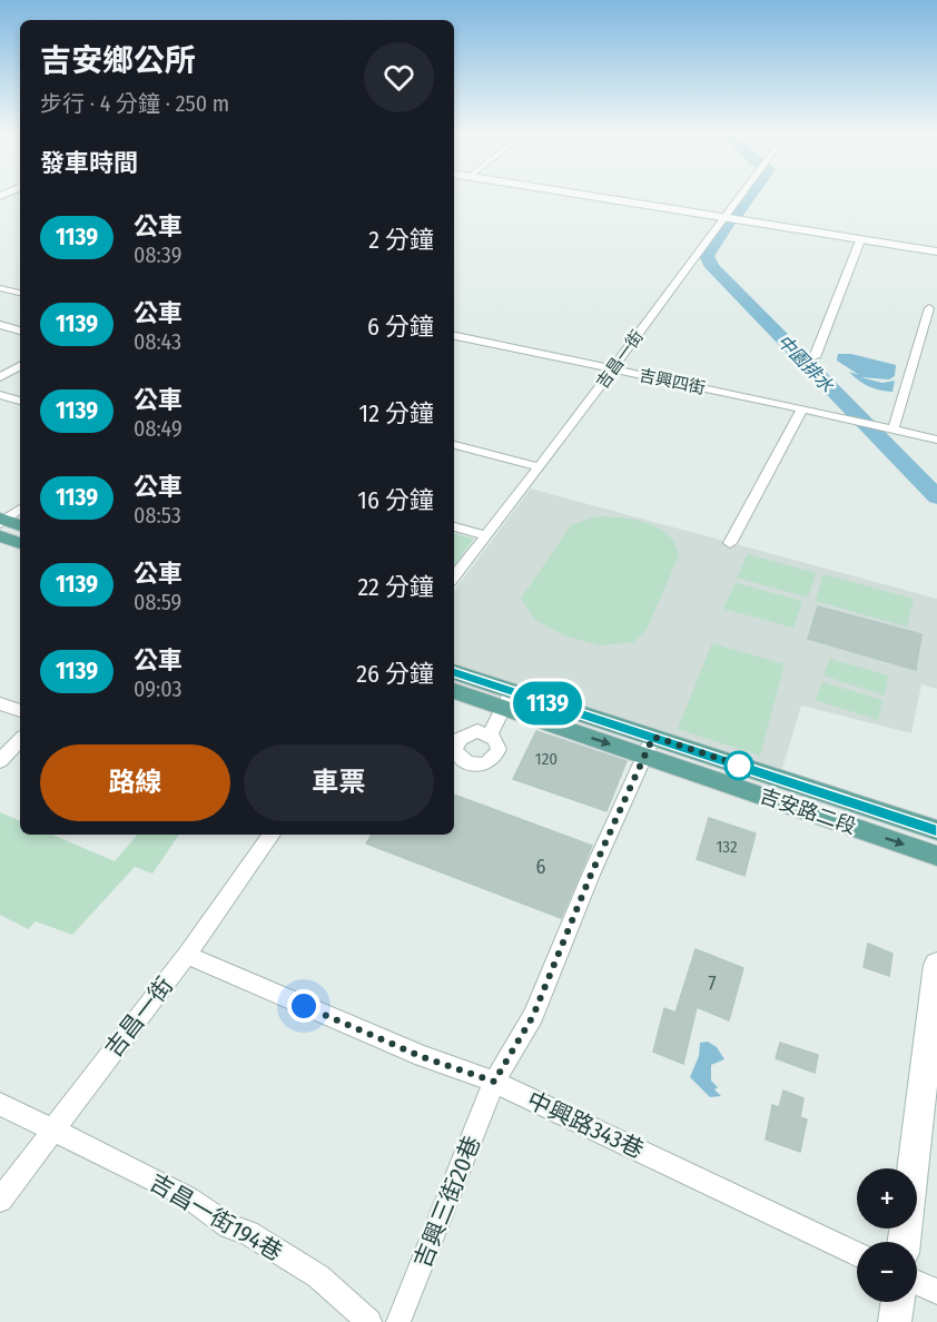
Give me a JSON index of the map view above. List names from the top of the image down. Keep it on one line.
{"streets":{"main road":["吉安路二段"],"street":["吉昌一街","吉興四街","中興路343巷","吉興三街20巷","吉昌一街194巷"]},"crossings":[["吉昌一街","吉興四街"],["吉昌一街","中興路343巷"],["吉昌一街","吉昌一街194巷"],["吉安路二段","吉興三街20巷"],["中興路343巷","吉興三街20巷"]],"water":["中園排水"],"lines":["bus line 1139"],"house_numbers":["120","132","6","7"],"page":{"on_map":"1139","heading":[["吉安鄉公所","步行 · 4 分鐘 · 250 m"],"發車時間"],"list":[{"mark":"1139","name":"公車","note":"08:39","value":"2 分鐘"},{"mark":"1139","name":"公車","note":"08:43","value":"6 分鐘"},{"mark":"1139","name":"公車","note":"08:49","value":"12 分鐘"},{"mark":"1139","name":"公車","note":"08:53","value":"16 分鐘"},{"mark":"1139","name":"公車","note":"08:59","value":"22 分鐘"},{"mark":"1139","name":"公車","note":"09:03","value":"26 分鐘"}],"buttons":["路線","車票"],"map_buttons":["+","−"]}}
